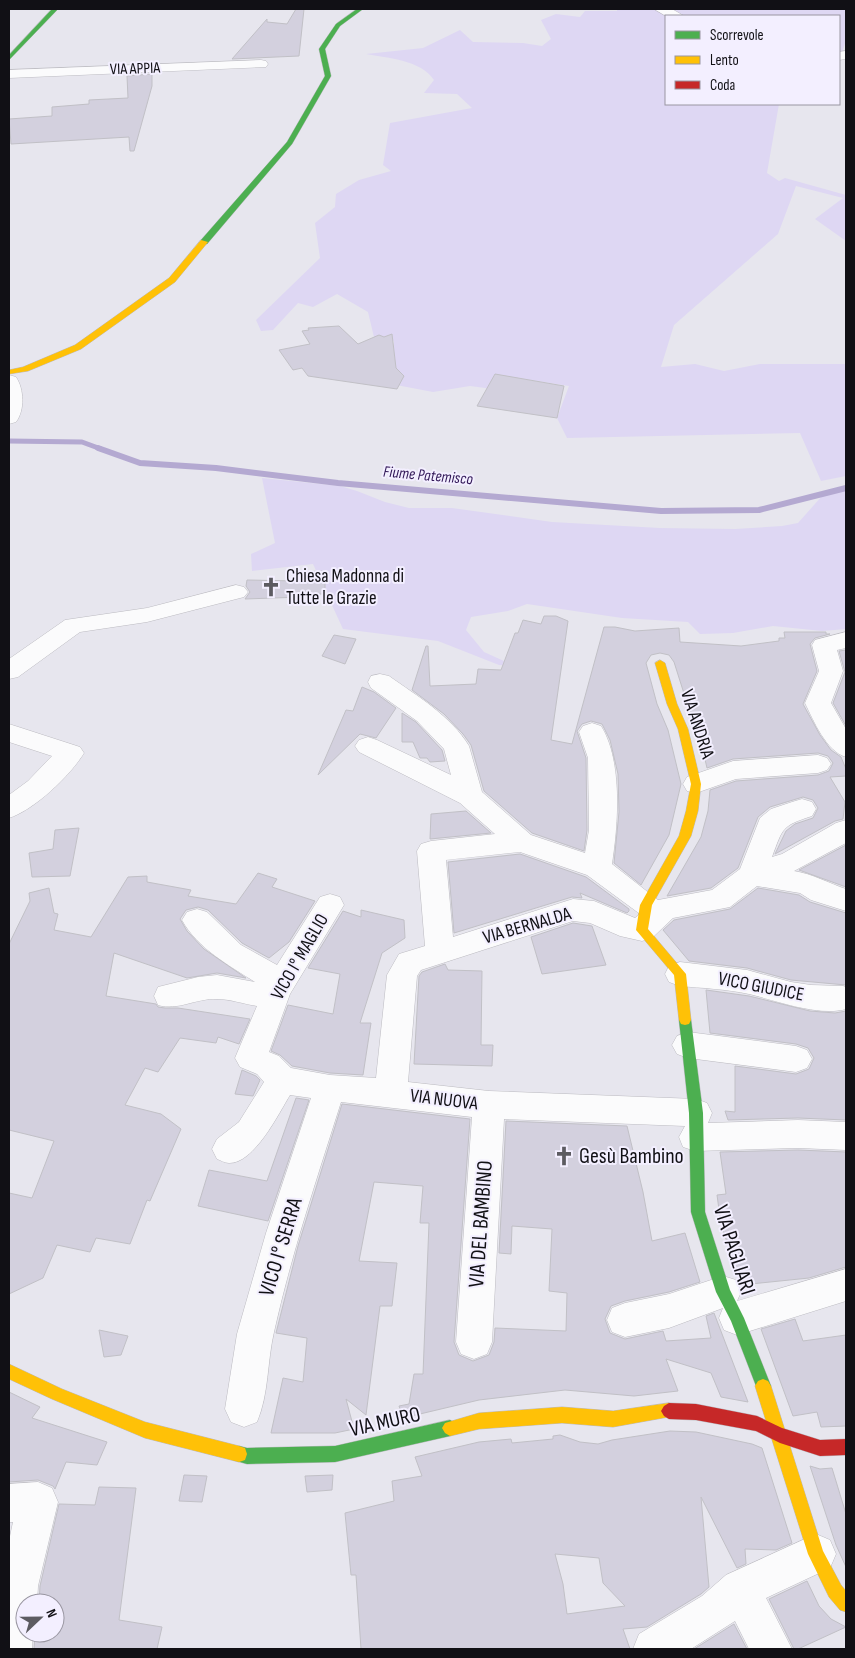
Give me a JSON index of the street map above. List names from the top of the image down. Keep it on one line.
{"streets":{"street":["VIA APPIA","VIA ANDRIA","VIA BERNALDA","VICO I° MAGLIO","VICO GIUDICE","VIA NUOVA","VIA DEL BAMBINO","VICO I° SERRA","VIA PAGLIARI","VIA MURO"]},"crossings":[["VIA ANDRIA","VIA BERNALDA"],["VIA BERNALDA","VIA NUOVA"],["VICO I° MAGLIO","VIA NUOVA"],["VICO GIUDICE","VIA PAGLIARI"],["VIA NUOVA","VIA DEL BAMBINO"],["VIA NUOVA","VICO I° SERRA"],["VIA NUOVA","VIA PAGLIARI"],["VIA PAGLIARI","VIA MURO"]],"water":["Fiume Patemisco"],"places":{"church":["Chiesa Madonna di Tutte le Grazie","Gesù Bambino"]},"legend":["Scorrevole","Lento","Coda"],"north":"right"}
